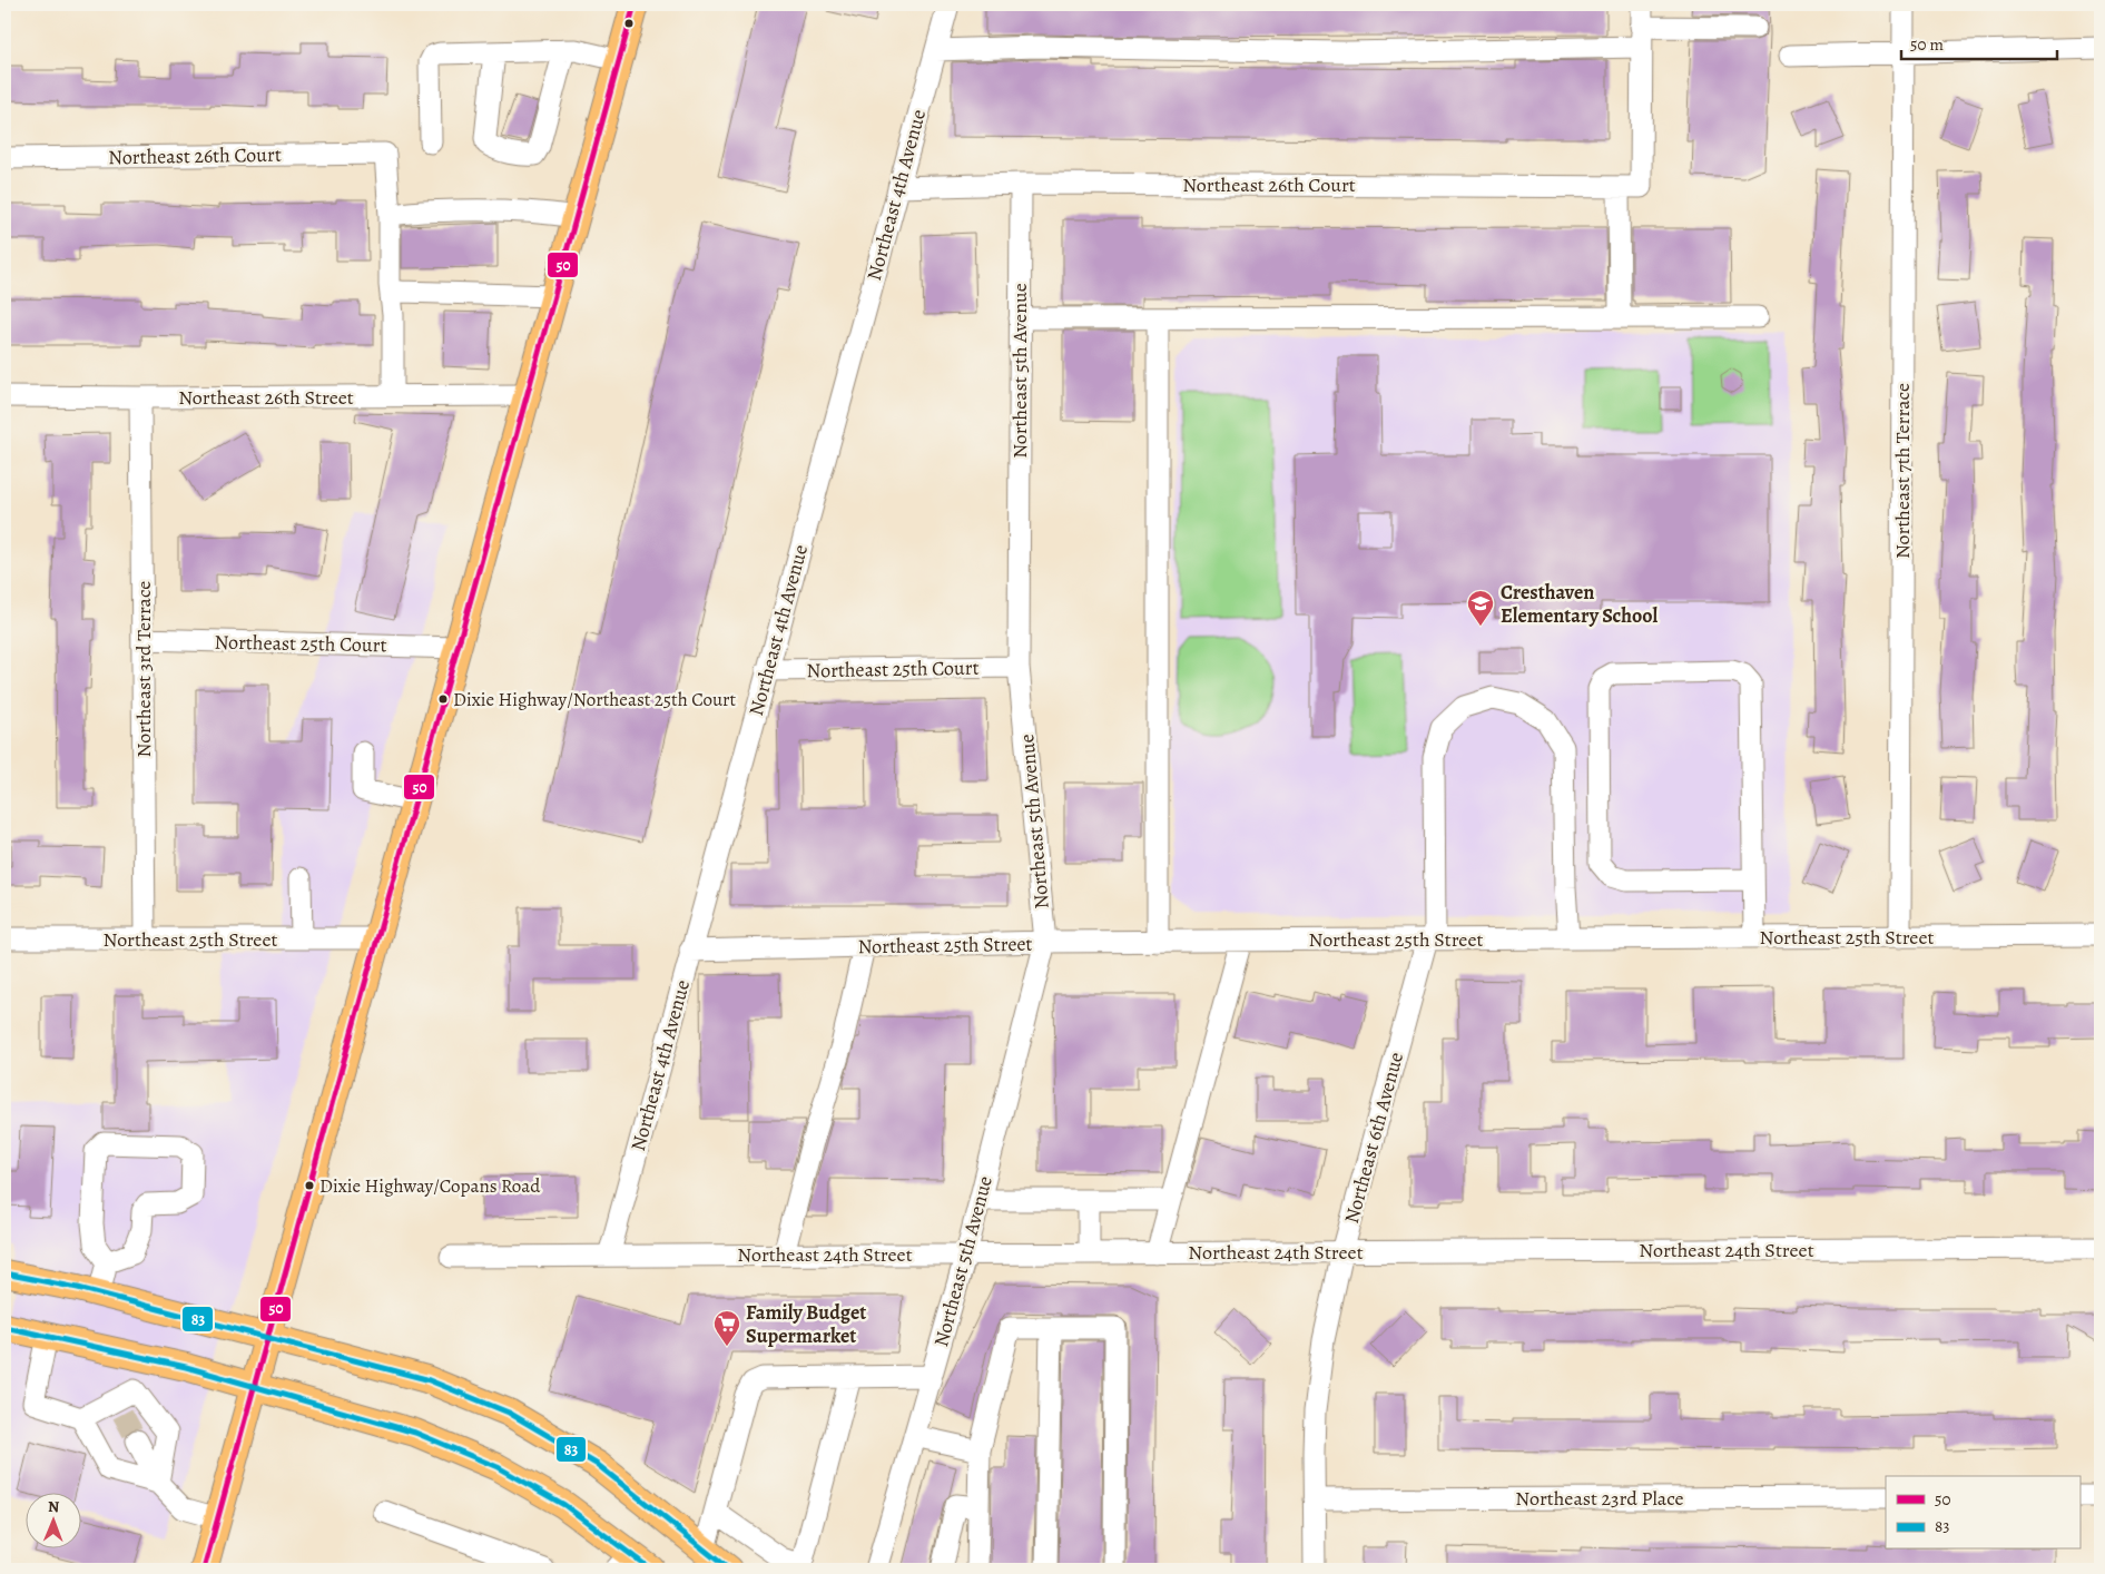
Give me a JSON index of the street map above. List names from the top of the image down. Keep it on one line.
{"streets":{"street":["Northeast 26th Court","Northeast 4th Avenue","Northeast 5th Avenue","Northeast 26th Street","Northeast 7th Terrace","Northeast 25th Court","Northeast 3rd Terrace","Northeast 25th Street","Northeast 6th Avenue","Northeast 24th Street","Northeast 23rd Place"]},"crossings":[["Northeast 26th Court","Northeast 4th Avenue"],["Northeast 26th Court","Northeast 5th Avenue"],["Northeast 4th Avenue","Northeast 25th Court"],["Northeast 4th Avenue","Northeast 25th Street"],["Northeast 4th Avenue","Northeast 24th Street"],["Northeast 5th Avenue","Northeast 25th Court"],["Northeast 5th Avenue","Northeast 25th Street"],["Northeast 5th Avenue","Northeast 24th Street"],["Northeast 26th Street","Northeast 3rd Terrace"],["Northeast 7th Terrace","Northeast 25th Street"],["Northeast 25th Court","Northeast 3rd Terrace"],["Northeast 3rd Terrace","Northeast 25th Street"],["Northeast 25th Street","Northeast 6th Avenue"],["Northeast 6th Avenue","Northeast 24th Street"],["Northeast 6th Avenue","Northeast 23rd Place"]],"places":{"school or university":["Cresthaven Elementary School"],"other":["Dixie Highway/Northeast 25th Court","Dixie Highway/Copans Road"],"supermarket":["Family Budget Supermarket"]},"lines":["transit line 50","transit line 83"],"legend":["50","83"],"scale_bar":"50 m","north":"top"}
